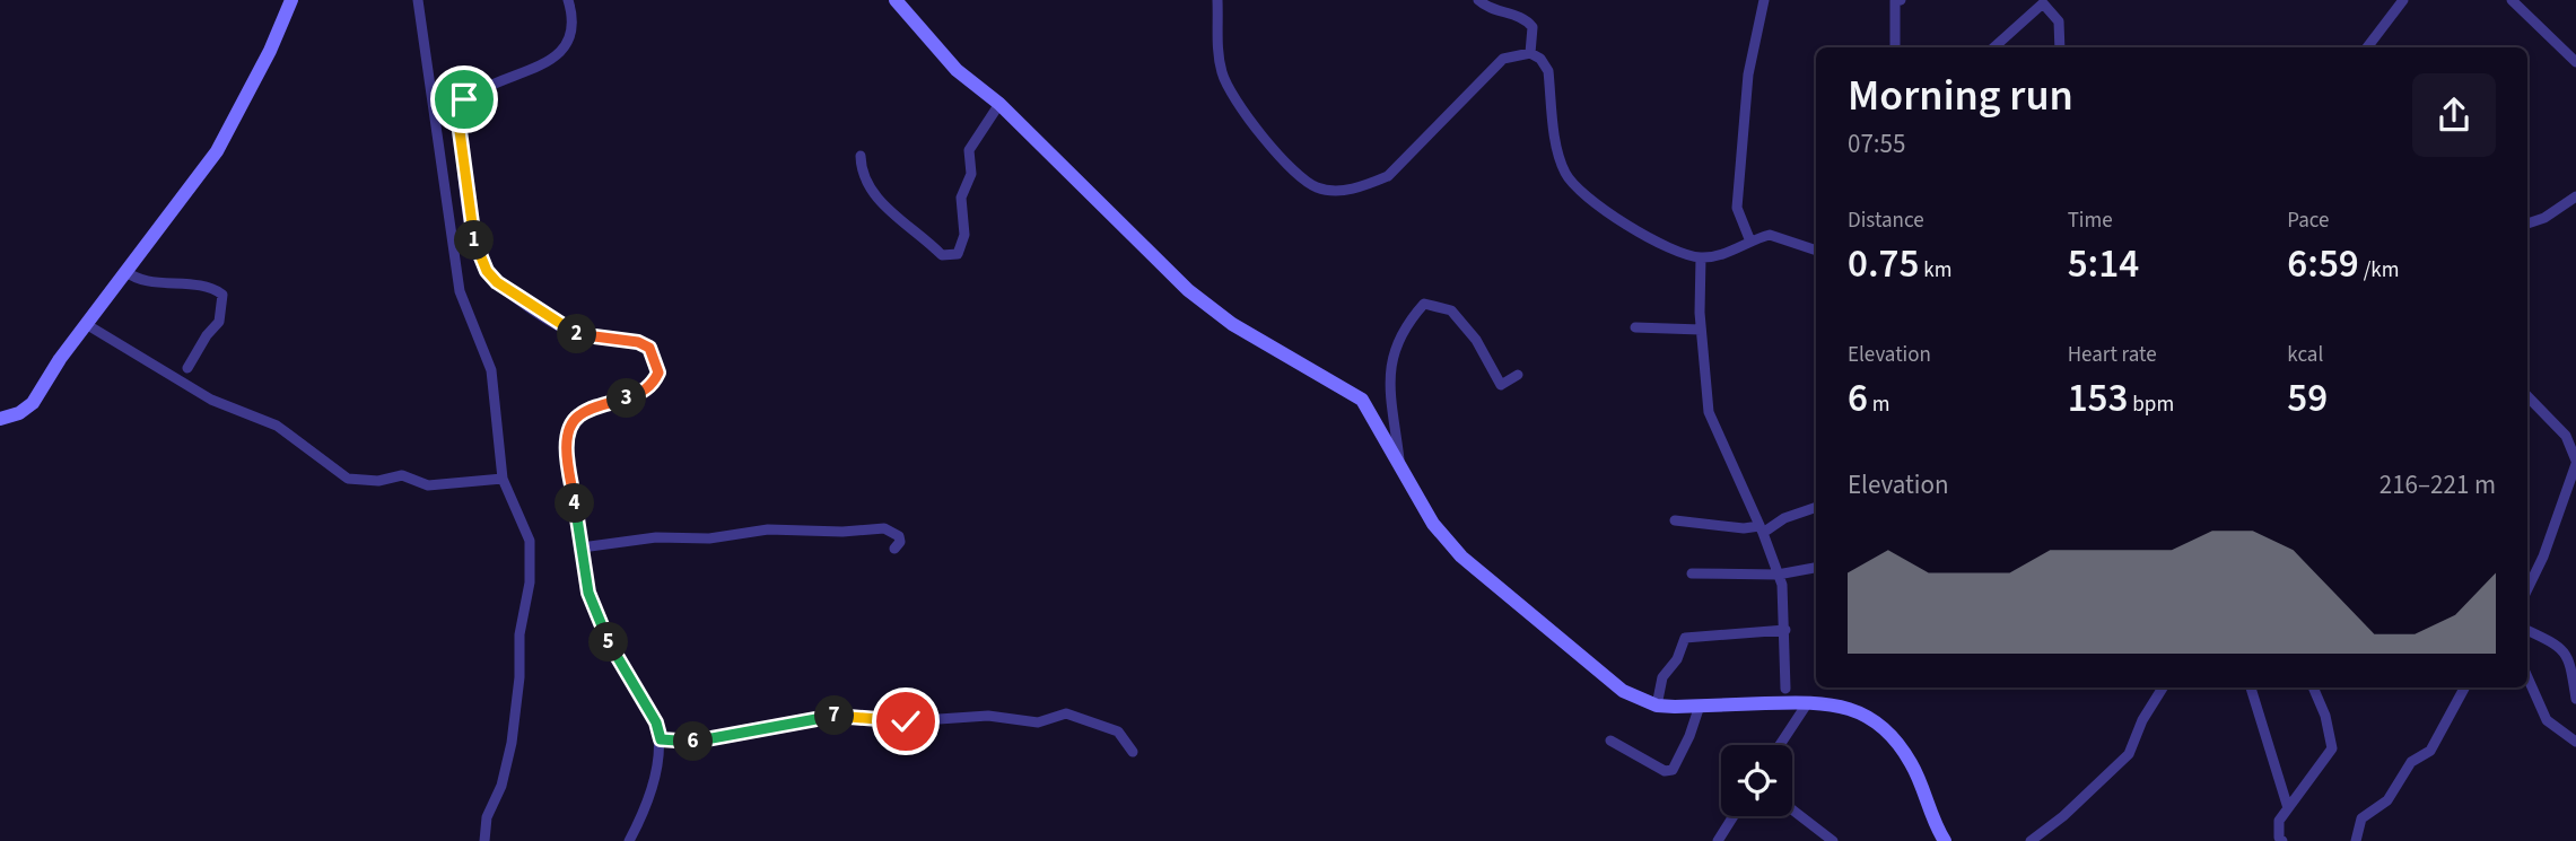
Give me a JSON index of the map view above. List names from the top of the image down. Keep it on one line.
{"page":{"heading":["Morning run","07:55"],"stats":[["Distance","0.75 km"],["Time","5:14"],["Pace","6:59 /km"],["Elevation","6 m"],["Heart rate","153 bpm"],["kcal","59"]],"pins":["1","2","3","4","5","7","6"],"chart":["Elevation","216–221 m"]}}
